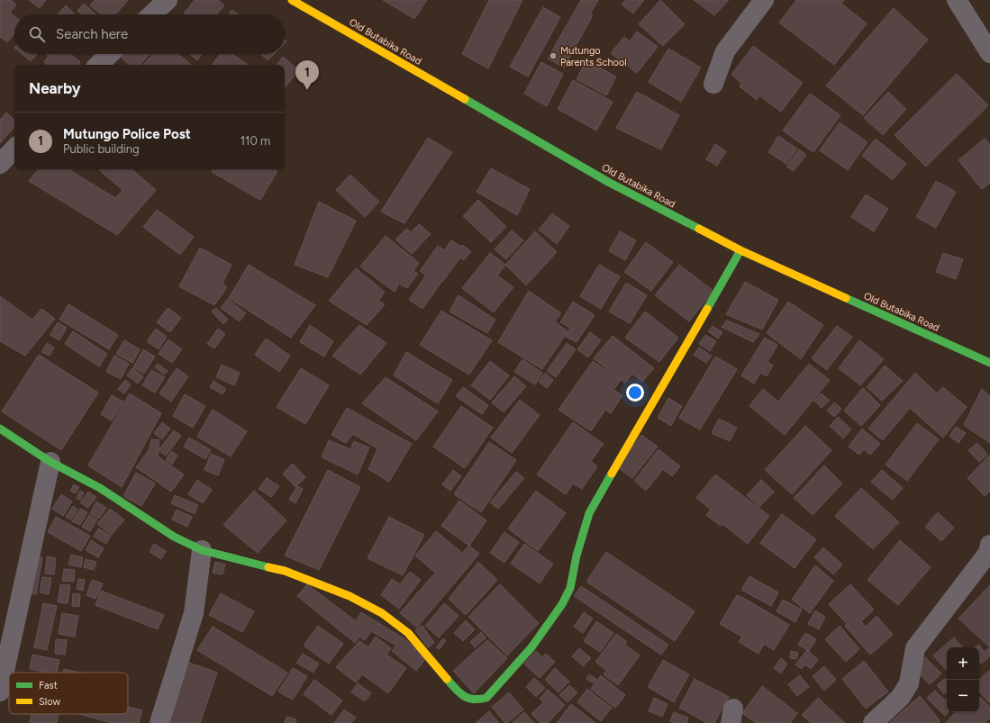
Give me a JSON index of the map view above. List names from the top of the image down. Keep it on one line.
{"streets":{"street":["Old Butabika Road"]},"places":["Mutungo Parents School"],"legend":["Fast","Slow"],"page":{"search":"Search here","pins":"1","heading":"Nearby","list":[{"mark":"1","name":"Mutungo Police Post","note":"Public building","value":"110 m"}],"map_buttons":["+","−"]}}
